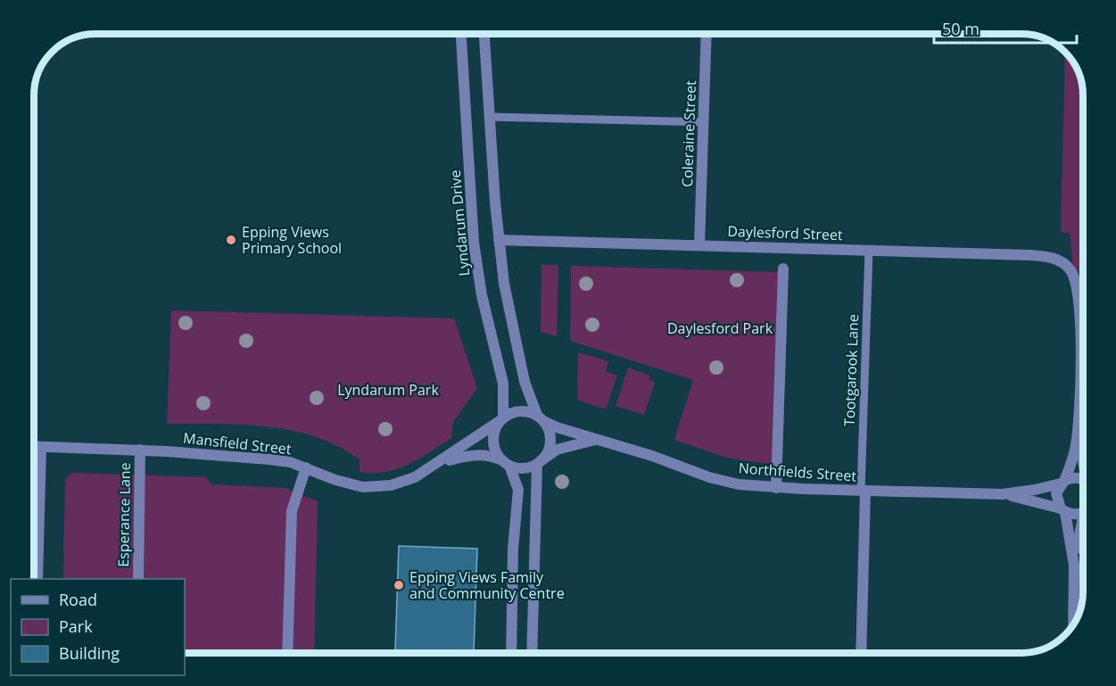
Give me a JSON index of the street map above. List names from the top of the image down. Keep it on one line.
{"streets":{"street":["Coleraine Street","Lyndarum Drive","Daylesford Street","Mansfield Street","Northfields Street","Esperance Lane"],"lane":["Tootgarook Lane"]},"crossings":[["Coleraine Street","Daylesford Street"],["Lyndarum Drive","Mansfield Street"],["Lyndarum Drive","Northfields Street"],["Daylesford Street","Tootgarook Lane"],["Tootgarook Lane","Northfields Street"],["Mansfield Street","Northfields Street"],["Mansfield Street","Esperance Lane"]],"parks":["Daylesford Park","Lyndarum Park"],"places":["Epping Views Primary School","Epping Views Family and Community Centre"],"legend":["Road","Park","Building"],"scale_bar":"50 m"}
